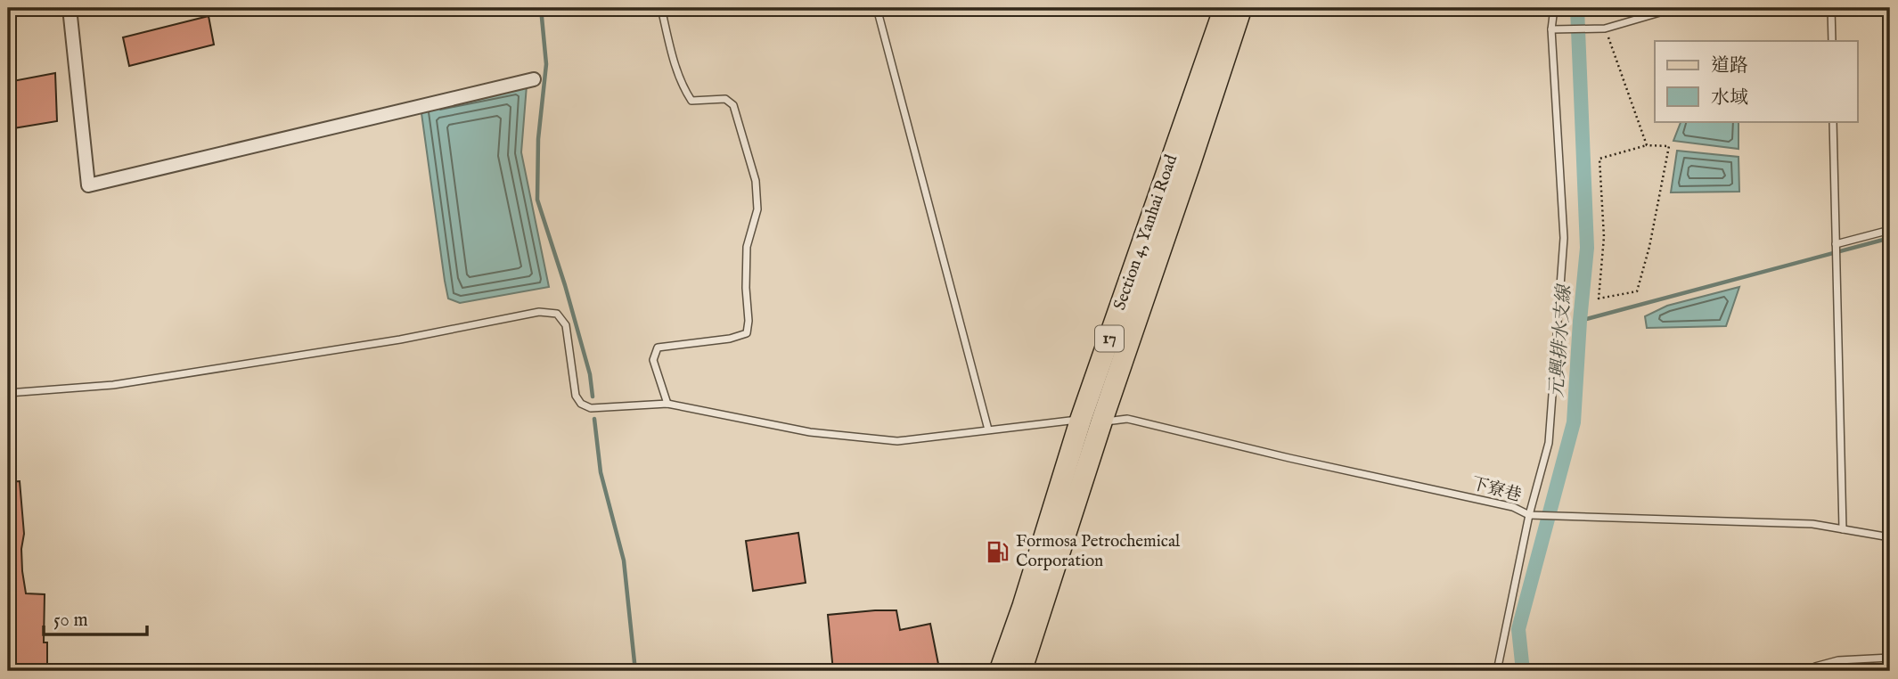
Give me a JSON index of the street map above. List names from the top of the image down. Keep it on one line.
{"streets":{"main road":["Section 4, Yanhai Road","17"],"lane":["下寮巷"]},"crossings":[["Section 4, Yanhai Road","下寮巷"]],"water":["元興排水支線"],"places":{"fuel station":["Formosa Petrochemical Corporation"]},"legend":["道路","水域"],"scale_bar":"50 m"}
